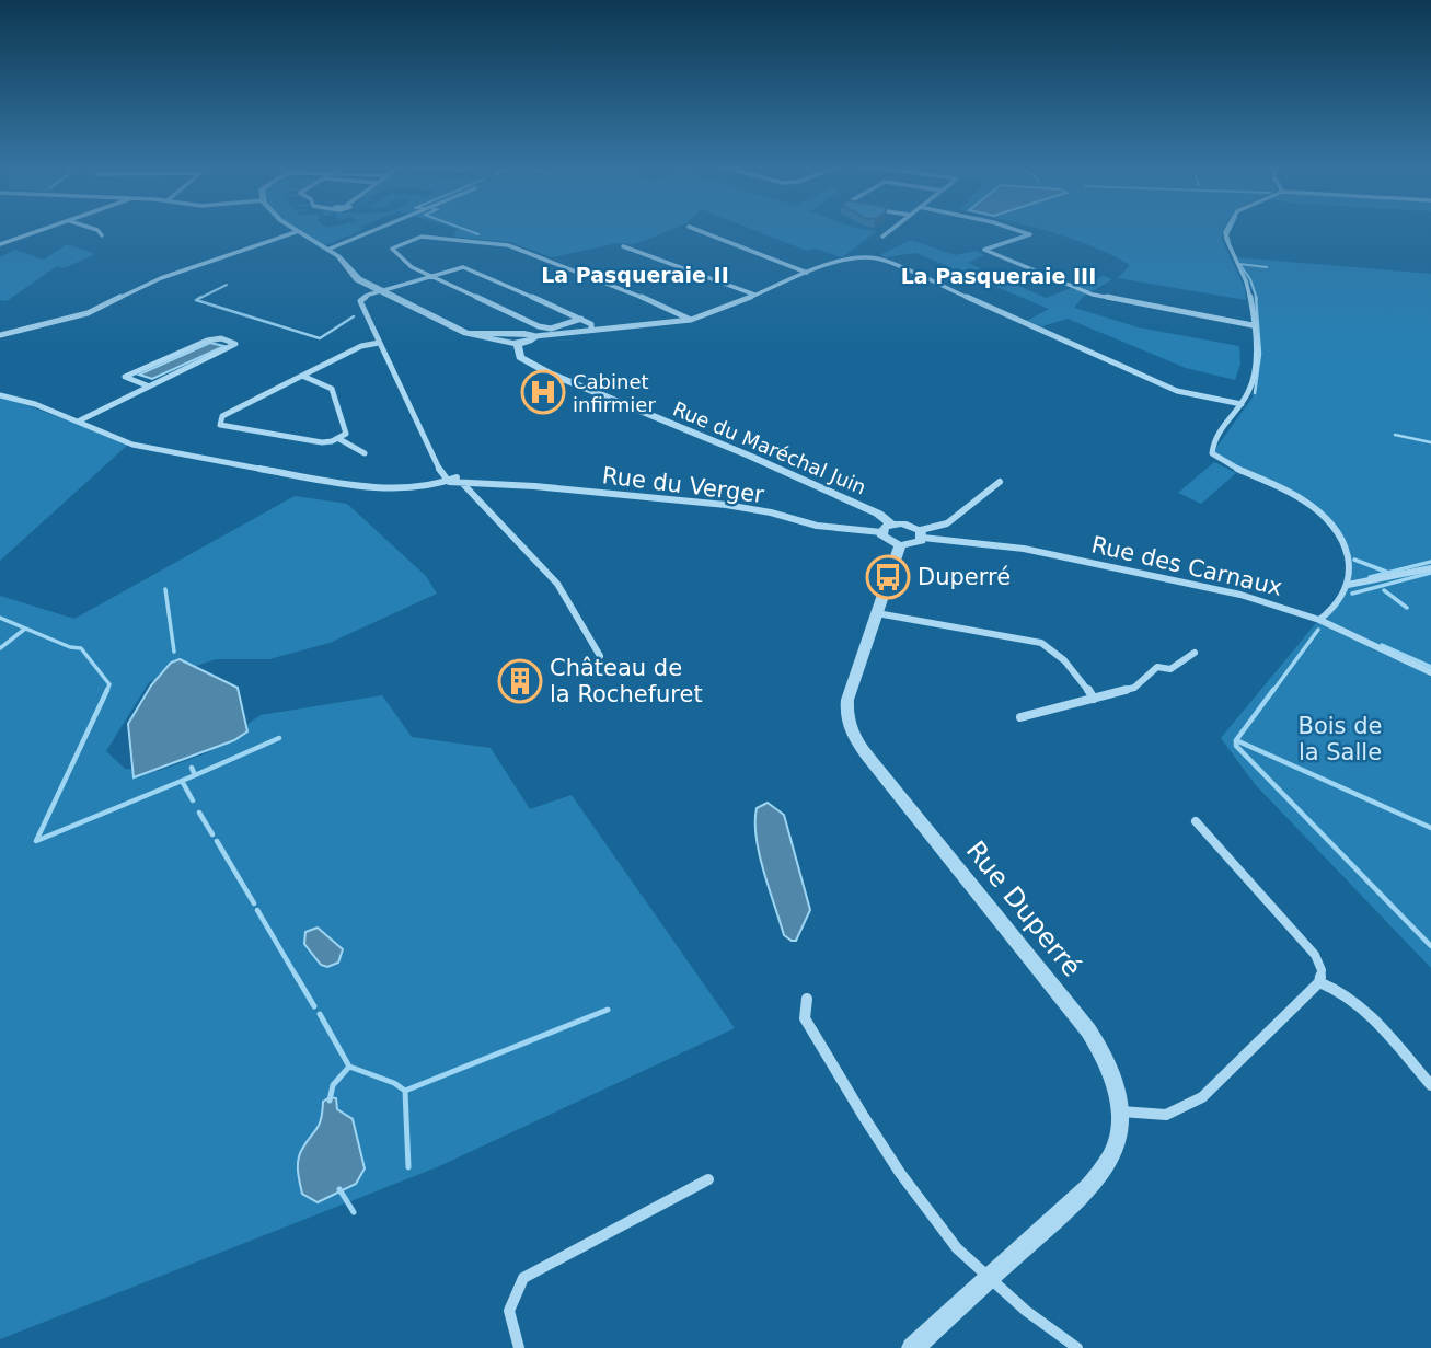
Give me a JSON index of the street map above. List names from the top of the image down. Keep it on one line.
{"streets":{"street":["Rue du Maréchal Juin","Rue du Verger","Rue des Carnaux","Rue Duperré"]},"crossings":[["Rue du Maréchal Juin","Rue du Verger"],["Rue du Maréchal Juin","Rue Duperré"]],"districts":["La Pasqueraie II","La Pasqueraie III"],"parks":["Bois de la Salle"],"places":{"hospital":["Cabinet infirmier"],"bus stop":["Duperré"],"building":["Château de la Rochefuret"]}}
